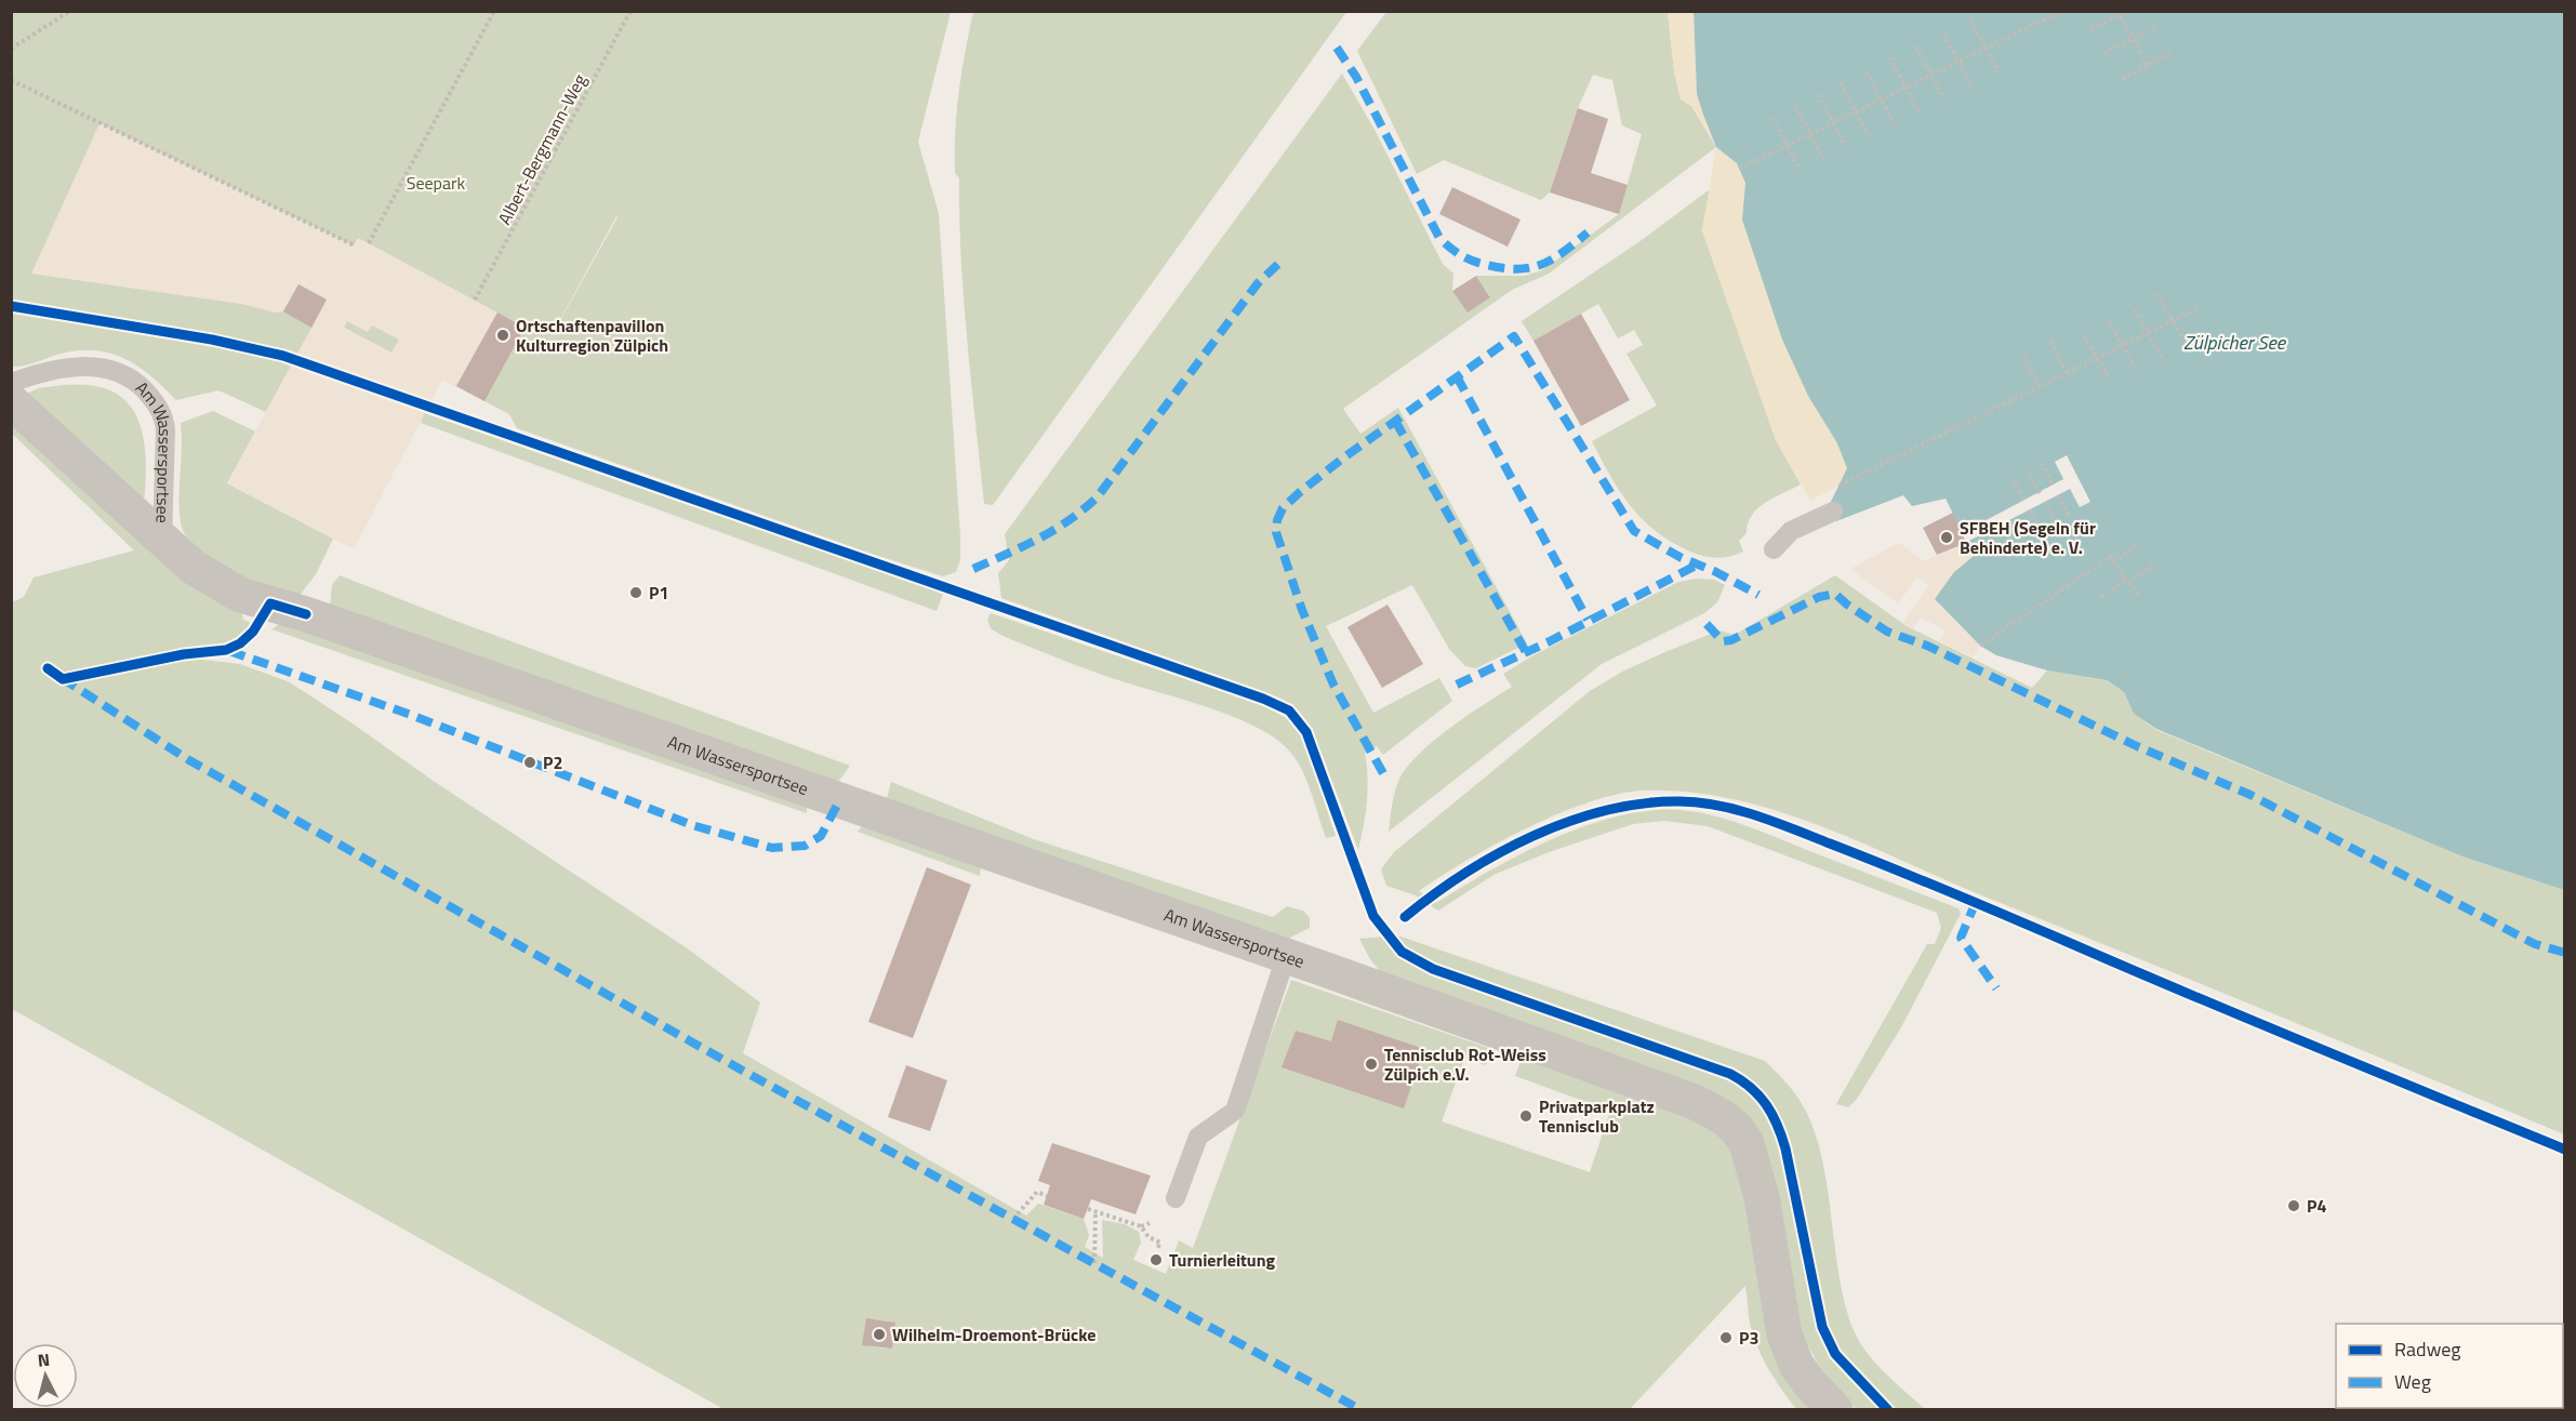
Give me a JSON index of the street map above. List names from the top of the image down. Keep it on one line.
{"streets":{"street":["Am Wassersportsee"],"path":["Albert-Bergmann-Weg"]},"water":["Zülpicher See"],"parks":["Seepark"],"places":["Ortschaftenpavillon Kulturregion Zülpich","SFBEH (Segeln für Behinderte) e. V.","P1","P2","Tennisclub Rot-Weiss Zülpich e.V.","Privatparkplatz Tennisclub","P4","Turnierleitung","Wilhelm-Droemont-Brücke","P3"],"legend":["Radweg","Weg"],"north":"top"}
